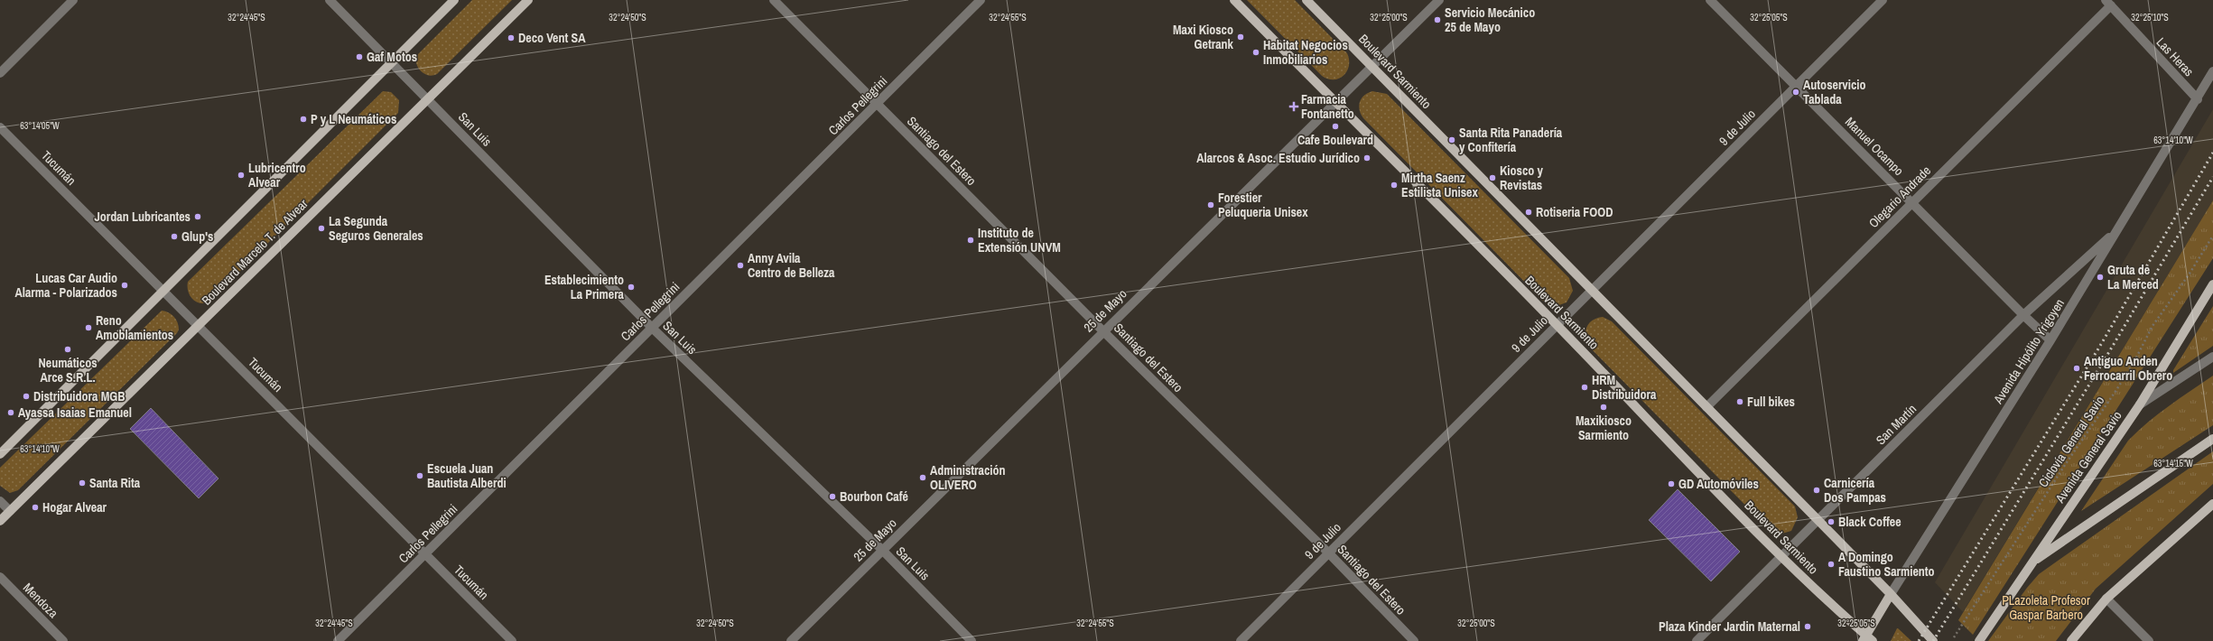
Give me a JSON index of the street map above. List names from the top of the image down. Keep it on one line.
{"streets":{"main road":["Boulevard Sarmiento","Boulevard Marcelo T. de Alvear","Avenida Hipólito Yrigoyen","Avenida General Savio"],"street":["Las Heras","Carlos Pellegrini","9 de Julio","San Luis","Manuel Ocampo","Santiago del Estero","Tucumán","Olegario Andrade","25 de Mayo","San Martín","Mendoza"],"path":["Ciclovía General Savio"]},"crossings":[["Las Heras","Olegario Andrade"],["Las Heras","Avenida Hipólito Yrigoyen"],["Boulevard Sarmiento","9 de Julio"],["Boulevard Sarmiento","Olegario Andrade"],["Boulevard Sarmiento","25 de Mayo"],["Boulevard Sarmiento","Avenida Hipólito Yrigoyen"],["Boulevard Sarmiento","San Martín"],["Carlos Pellegrini","San Luis"],["Carlos Pellegrini","Santiago del Estero"],["Carlos Pellegrini","Tucumán"],["9 de Julio","Manuel Ocampo"],["9 de Julio","Santiago del Estero"],["San Luis","Boulevard Marcelo T. de Alvear"],["San Luis","25 de Mayo"],["Manuel Ocampo","Olegario Andrade"],["Manuel Ocampo","Avenida Hipólito Yrigoyen"],["Manuel Ocampo","San Martín"],["Santiago del Estero","25 de Mayo"],["Tucumán","Boulevard Marcelo T. de Alvear"],["Avenida Hipólito Yrigoyen","San Martín"]],"parks":["PLazoleta Profesor Gaspar Barbero"],"places":{"other":["Servicio Mecánico 25 de Mayo","Maxi Kiosco Getrank","Deco Vent SA","Habitat Negocios Inmobiliarios","Gaf Motos","Autoservicio Tablada","P y L Neumáticos","Cafe Boulevard","Santa Rita Panadería y Confitería","Alarcos & Asoc. Estudio Jurídico","Lubricentro Alvear","Kiosco y Revistas","Mirtha Saenz Estilista Unisex","Forestier Peluqueria Unisex","Rotiseria FOOD","Jordan Lubricantes","La Segunda Seguros Generales","Glup's","Instituto de Extensión UNVM","Anny Avila Centro de Belleza","Gruta de La Merced","Lucas Car Audio Alarma - Polarizados","Establecimiento La Primera","Reno Amoblamientos","Neumáticos Arce S.R.L.","Antiguo Anden Ferrocarril Obrero","HRM Distribuidora","Distribuidora MGB","Full bikes","Maxikiosco Sarmiento","Ayassa Isaias Emanuel","Escuela Juan Bautista Alberdi","Administración OLIVERO","Santa Rita","GD Automóviles","Carnicería Dos Pampas","Bourbon Café","Hogar Alvear","Black Coffee","A Domingo Faustino Sarmiento","Plaza Kinder Jardin Maternal"],"health":["Farmacia Fontanetto"]},"coordinates":["32°24'45\"S","32°24'50\"S","32°24'55\"S","32°25'00\"S","32°25'05\"S","32°25'10\"S","63°14'05\"W","63°14'10\"W","63°14'15\"W"]}
